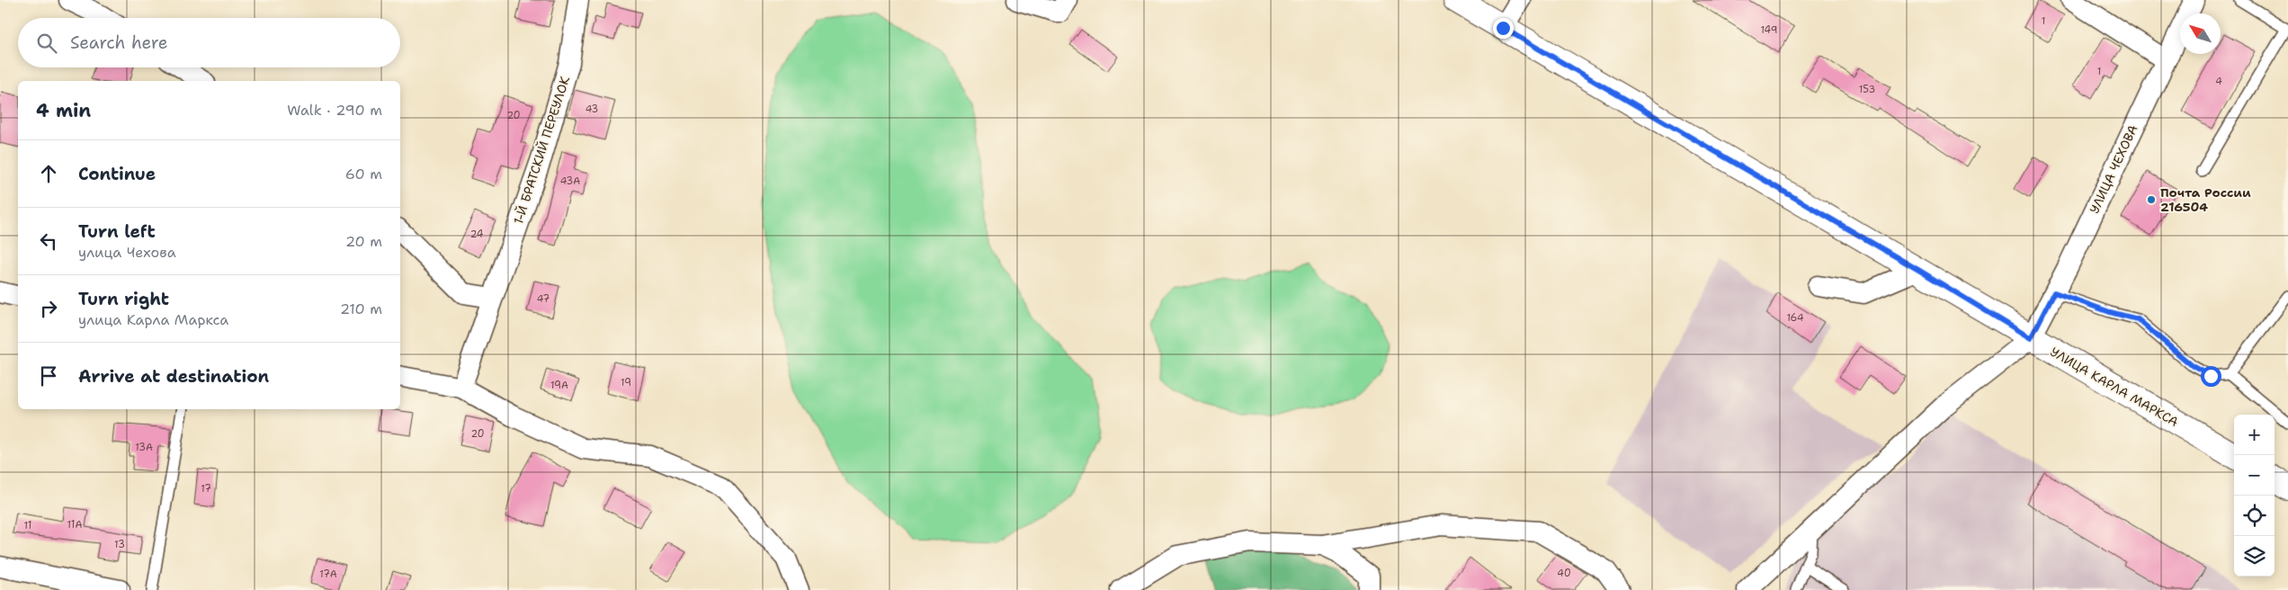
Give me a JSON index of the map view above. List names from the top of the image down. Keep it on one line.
{"streets":{"main road":["УЛИЦА КАРЛА МАРКСА"],"street":["1-Й БРАТСКИЙ ПЕРЕУЛОК","УЛИЦА ЧЕХОВА"]},"crossings":[["УЛИЦА ЧЕХОВА","УЛИЦА КАРЛА МАРКСА"]],"places":["Почта России 216504"],"house_numbers":["1","149","1","4","153","43","20","43А","24","47","164","19","19А","20","13А","17","11А","11","13","40","17А"],"north":"top left","page":{"search":"Search here","heading":["4 min","Walk · 290 m"],"list":[["Continue","60 m"],["Turn left","улица Чехова","20 m"],["Turn right","улица Карла Маркса","210 m"],"Arrive at destination"],"map_buttons":["+","−"]}}
